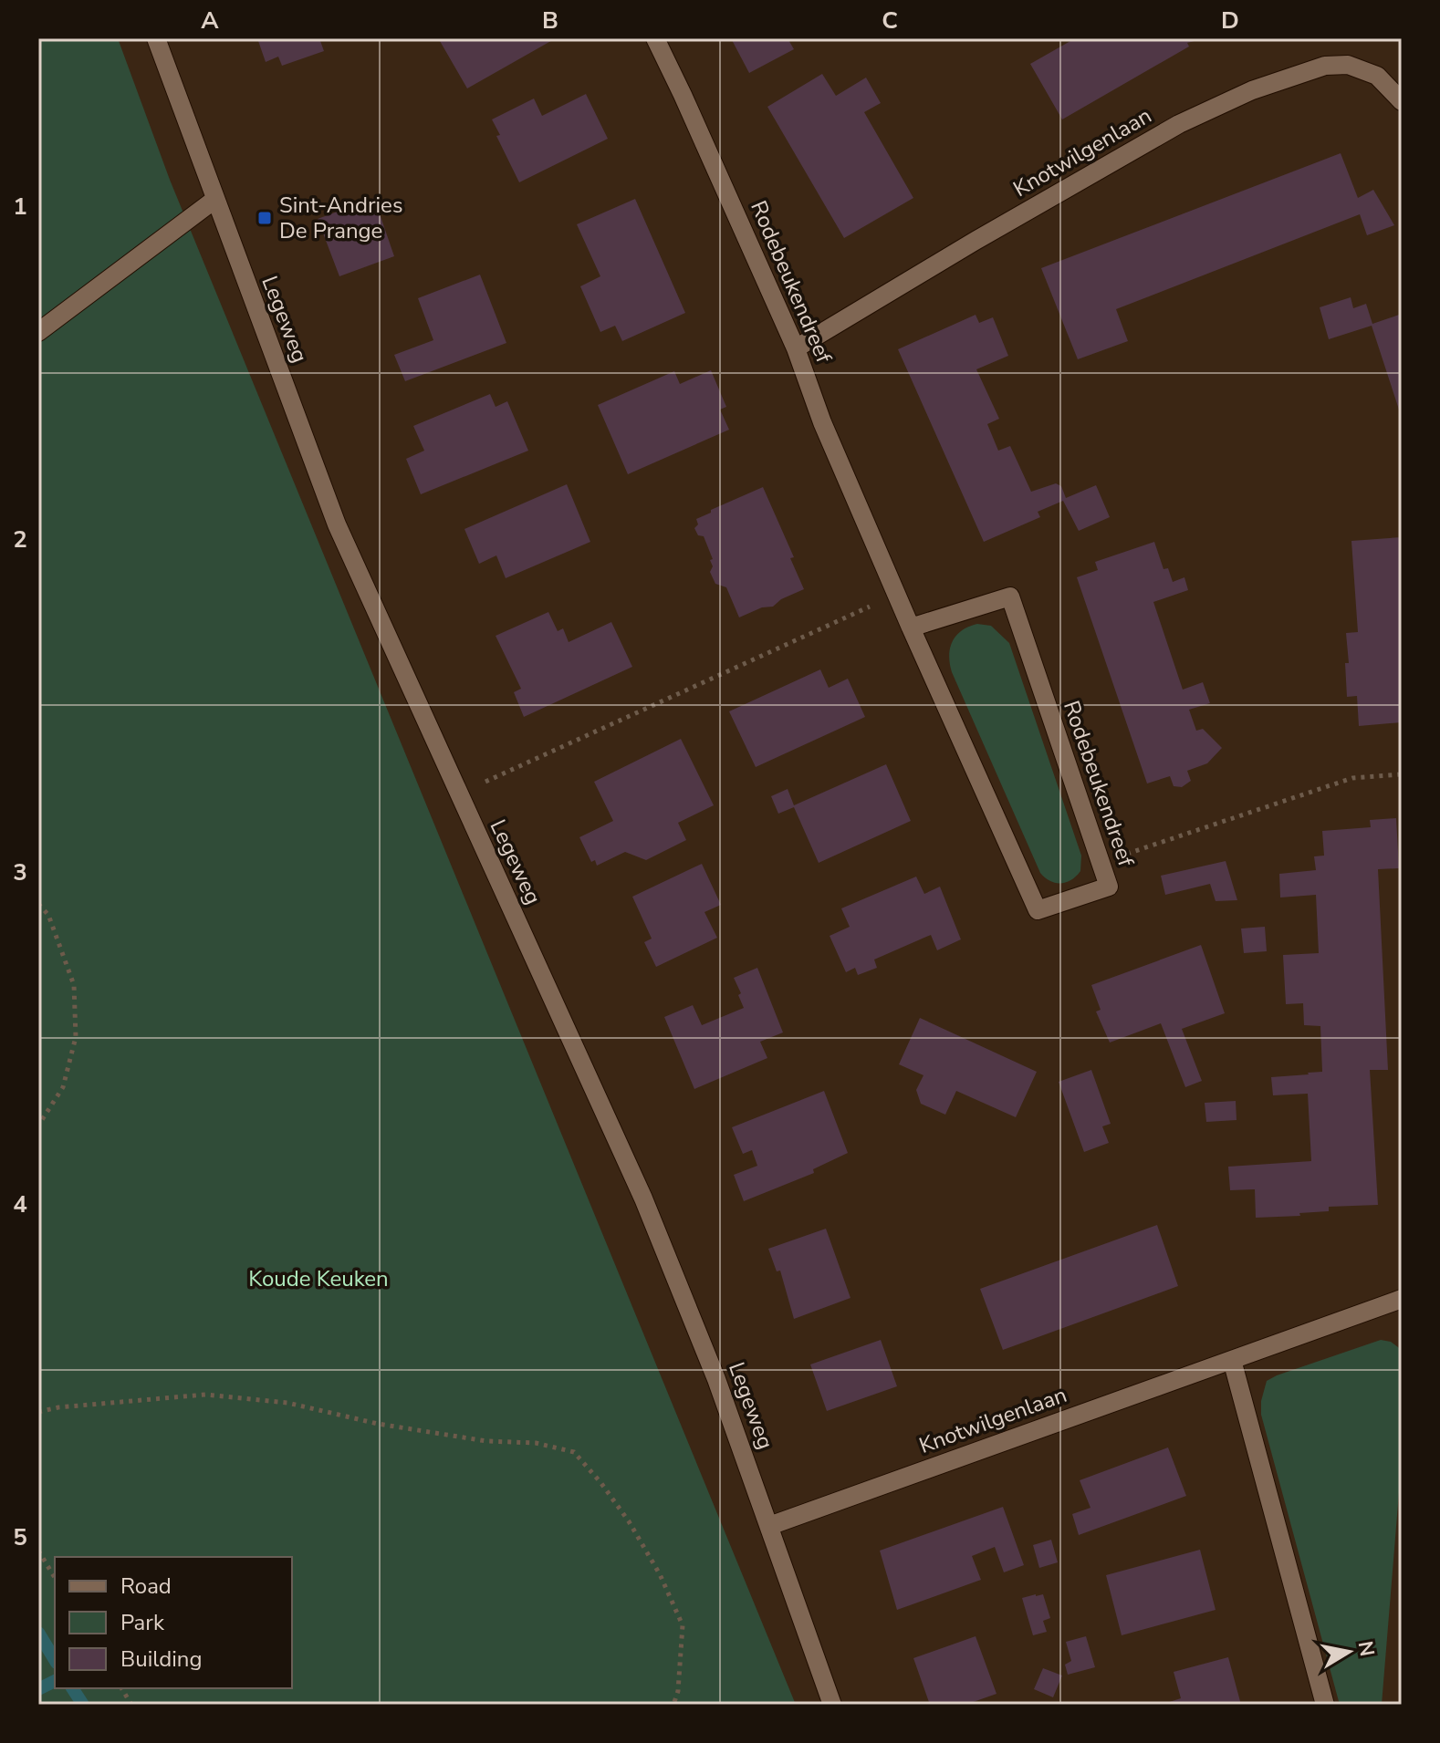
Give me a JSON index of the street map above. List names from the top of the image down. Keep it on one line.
{"streets":{"street":["Knotwilgenlaan","Rodebeukendreef","Legeweg"]},"crossings":[["Knotwilgenlaan","Rodebeukendreef"],["Knotwilgenlaan","Legeweg"]],"parks":["Koude Keuken"],"places":{"transit":["Sint-Andries De Prange"]},"legend":["Road","Park","Building"],"north":"right","grid":{"columns":["A","B","C","D"],"rows":["1","2","3","4","5"]}}
